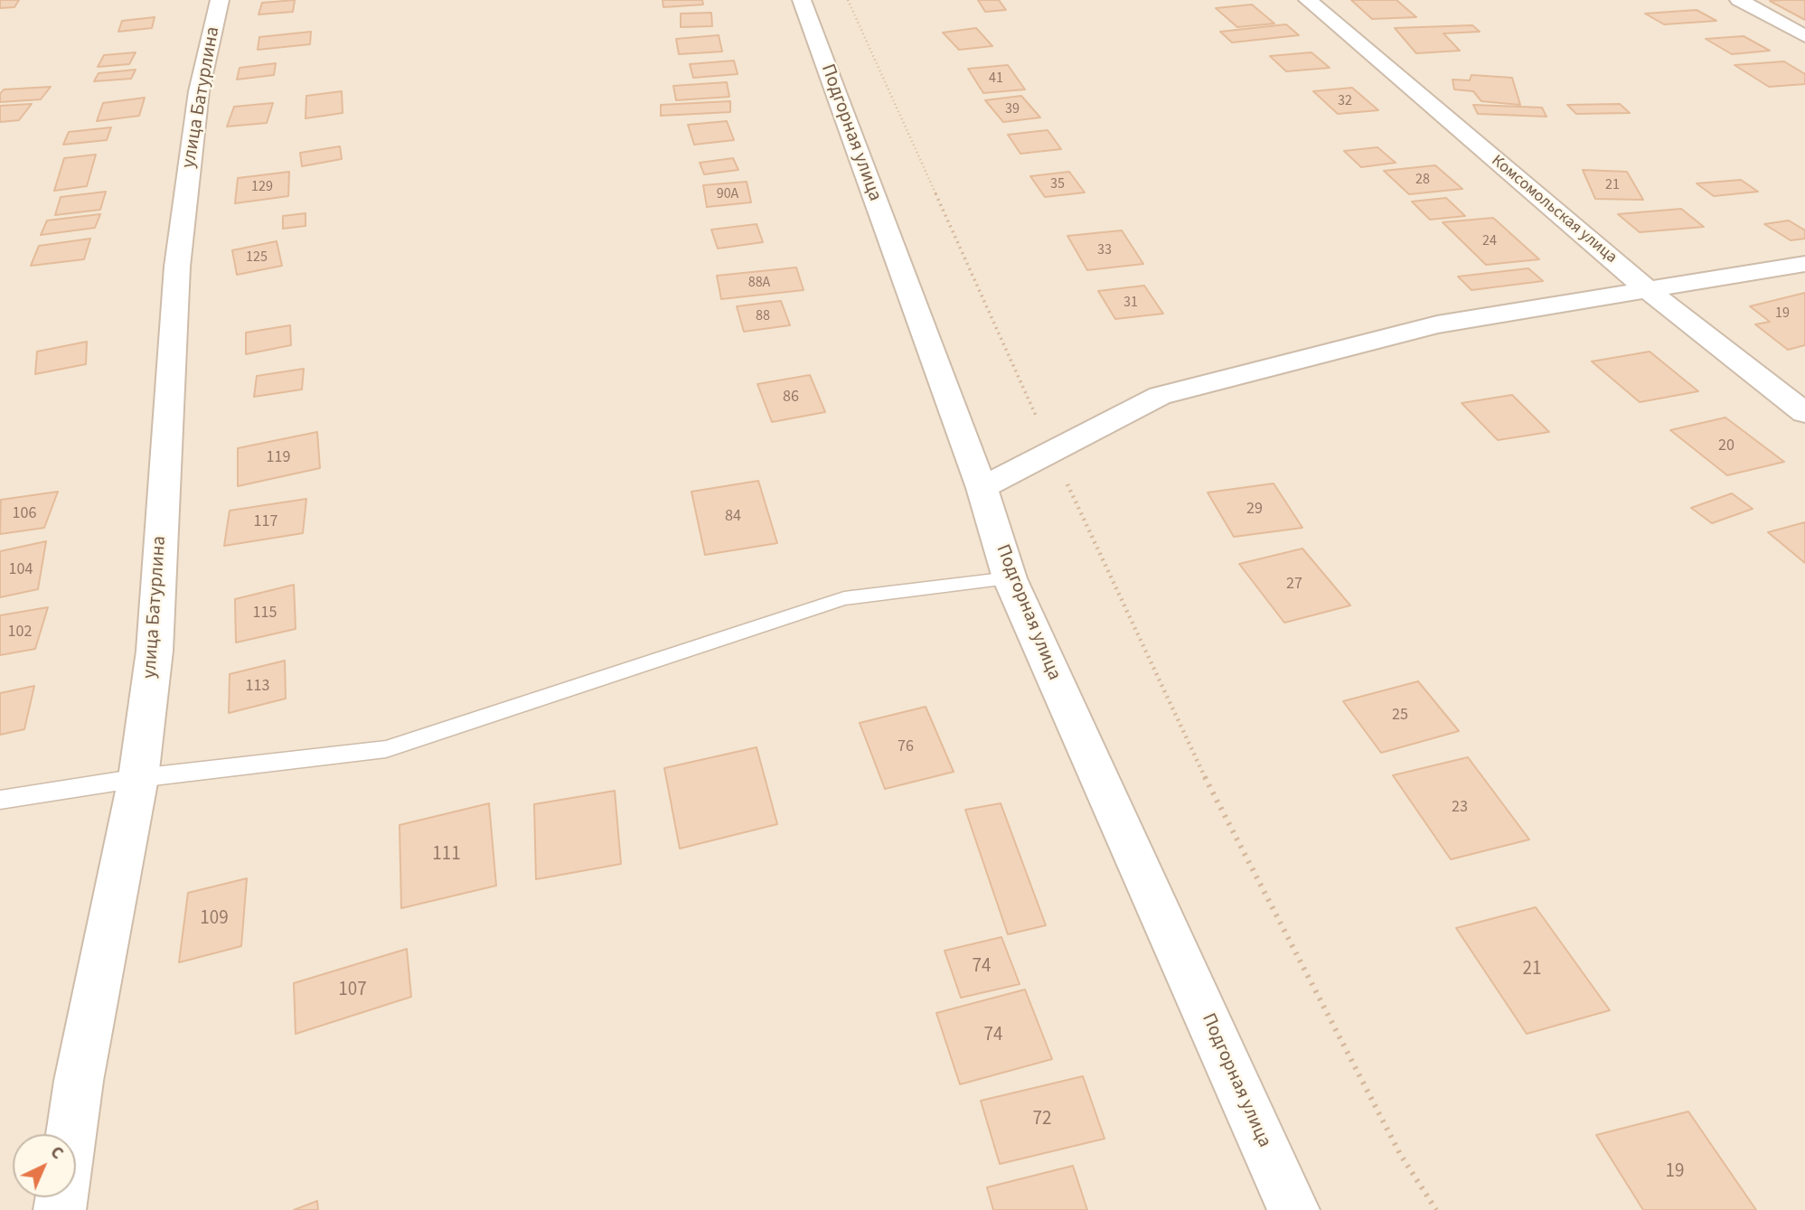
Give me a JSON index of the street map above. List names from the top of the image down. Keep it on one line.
{"streets":{"street":["улица Батурлина","Подгорная улица","Комсомольская улица"]},"house_numbers":["41","32","39","28","35","21","129","90А","24","33","125","88А","31","19","88","86","20","119","29","106","84","117","104","27","115","102","113","25","76","23","111","109","74","21","107","74","72","19"],"north":"top right"}
